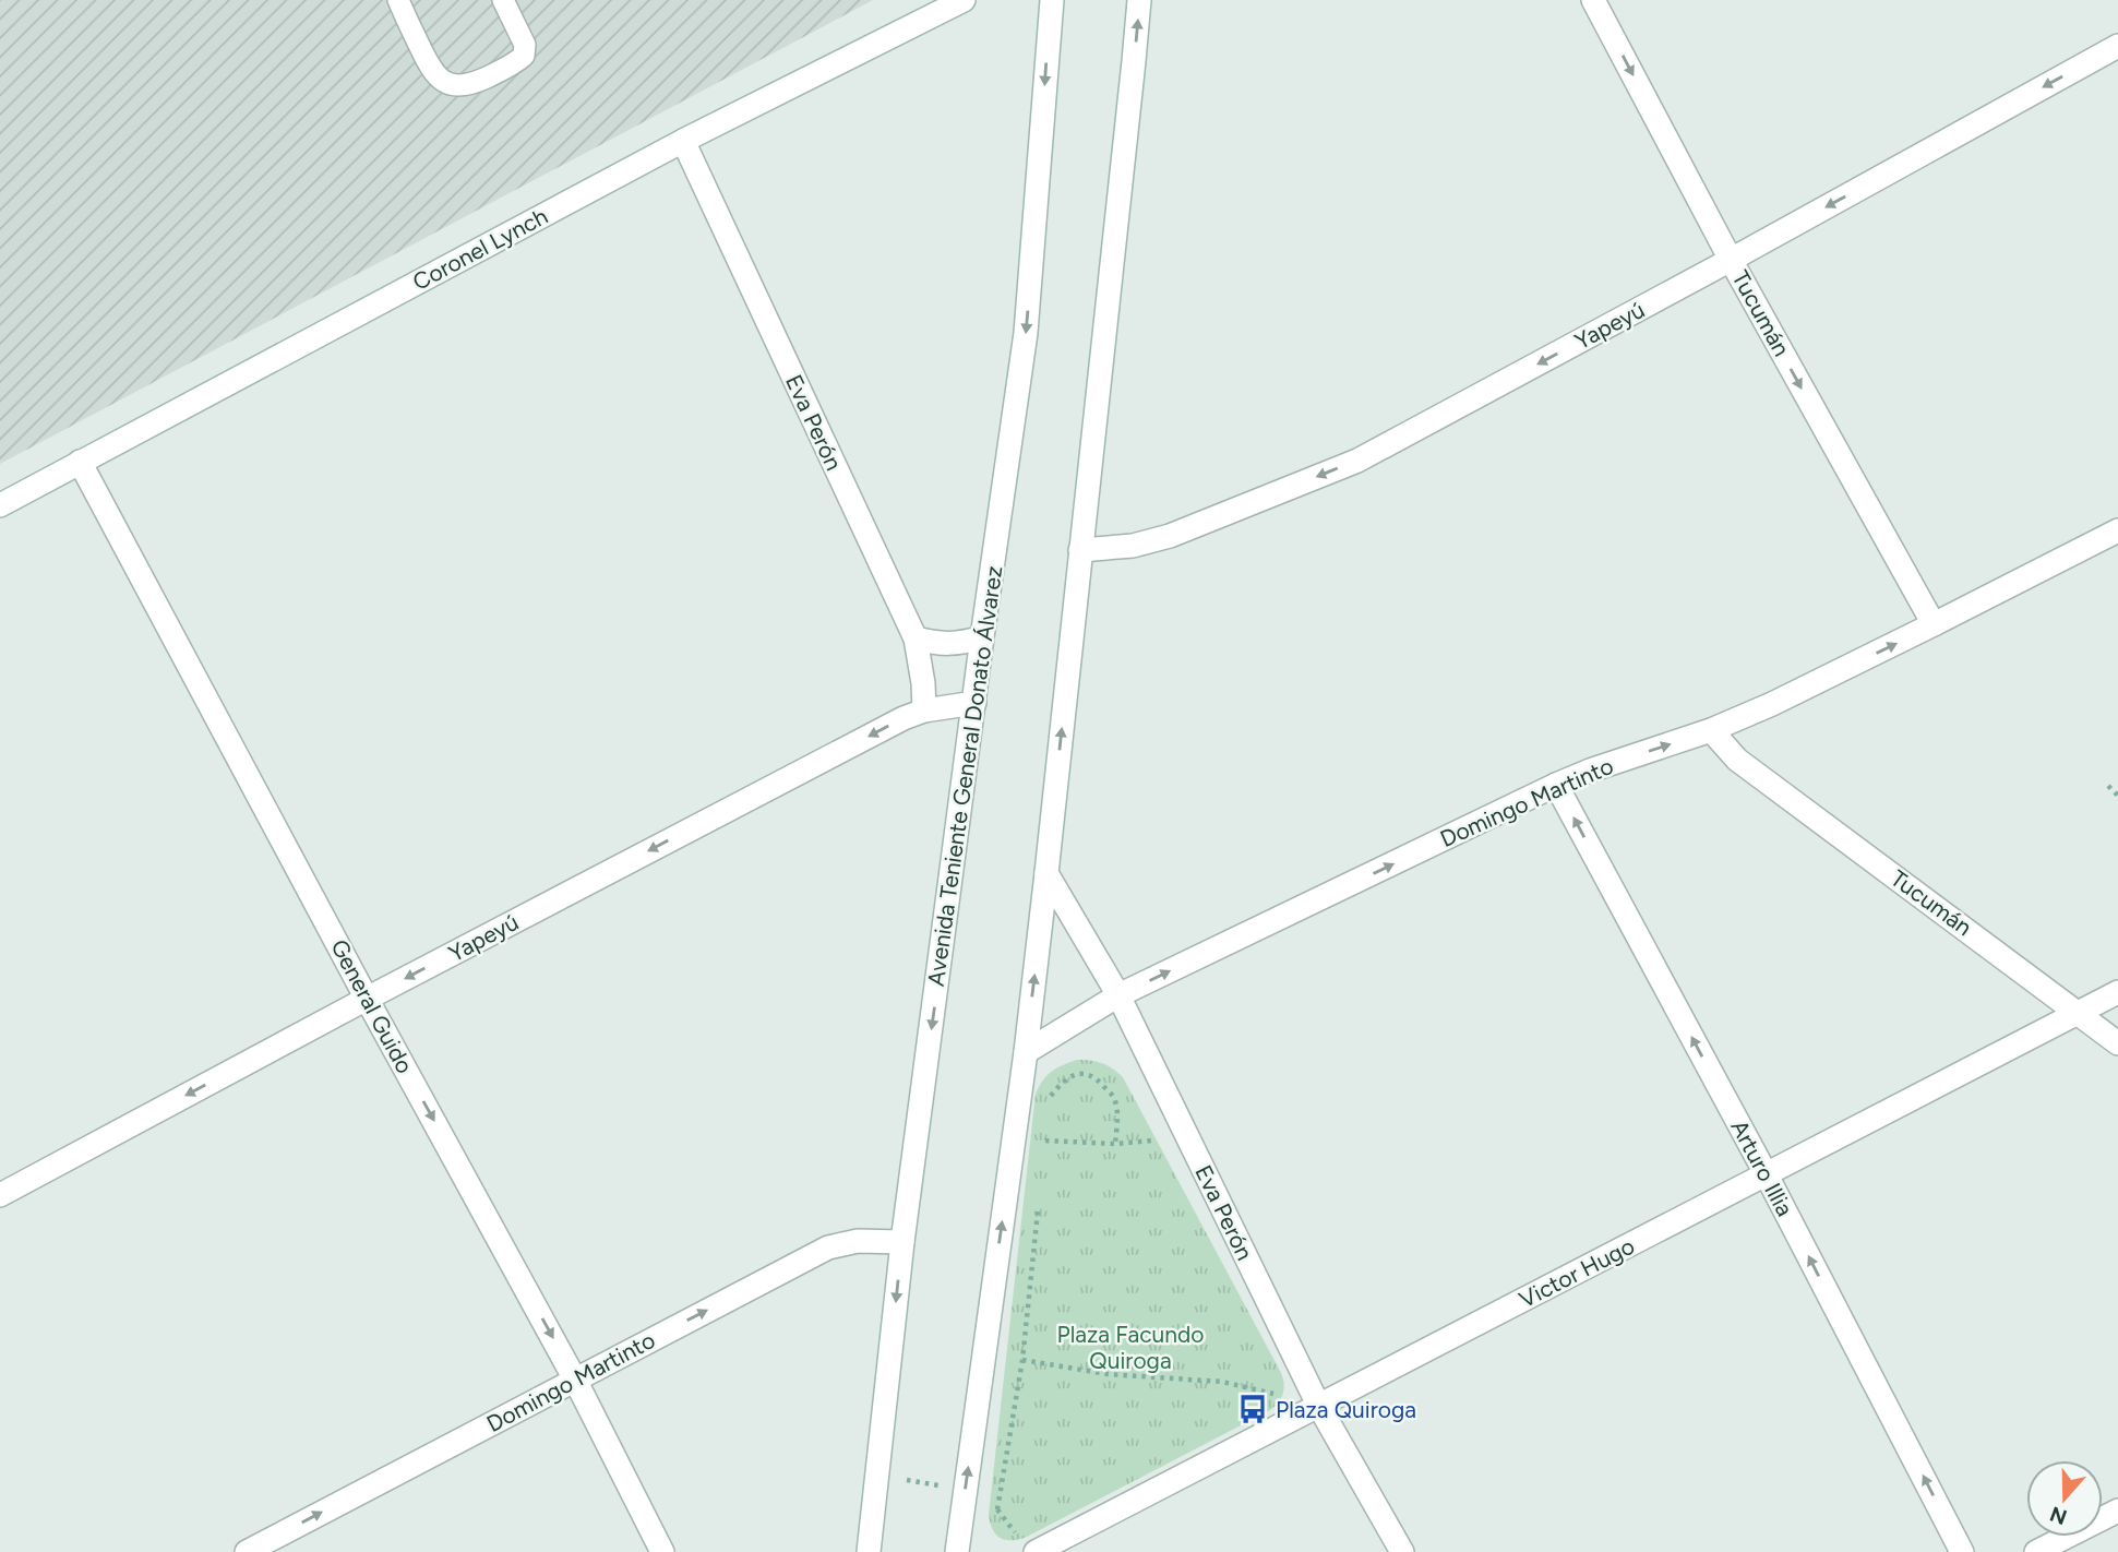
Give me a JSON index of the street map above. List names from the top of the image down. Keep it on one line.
{"streets":{"street":["Coronel Lynch","Tucumán","Yapeyú","Eva Perón","Avenida Teniente General Donato Álvarez","Domingo Martinto","General Guido","Arturo Illia","Victor Hugo"]},"crossings":[["Coronel Lynch","Eva Perón"],["Coronel Lynch","General Guido"],["Tucumán","Yapeyú"],["Tucumán","Domingo Martinto"],["Tucumán","Victor Hugo"],["Yapeyú","Eva Perón"],["Yapeyú","Avenida Teniente General Donato Álvarez"],["Yapeyú","General Guido"],["Eva Perón","Domingo Martinto"],["Eva Perón","Victor Hugo"],["Avenida Teniente General Donato Álvarez","Domingo Martinto"],["Domingo Martinto","General Guido"],["Domingo Martinto","Arturo Illia"],["Arturo Illia","Victor Hugo"]],"one_way":["Tucumán","Yapeyú","Domingo Martinto","General Guido","Arturo Illia"],"parks":["Plaza Facundo Quiroga"],"places":{"bus stop":["Plaza Quiroga"]},"north":"bottom"}
